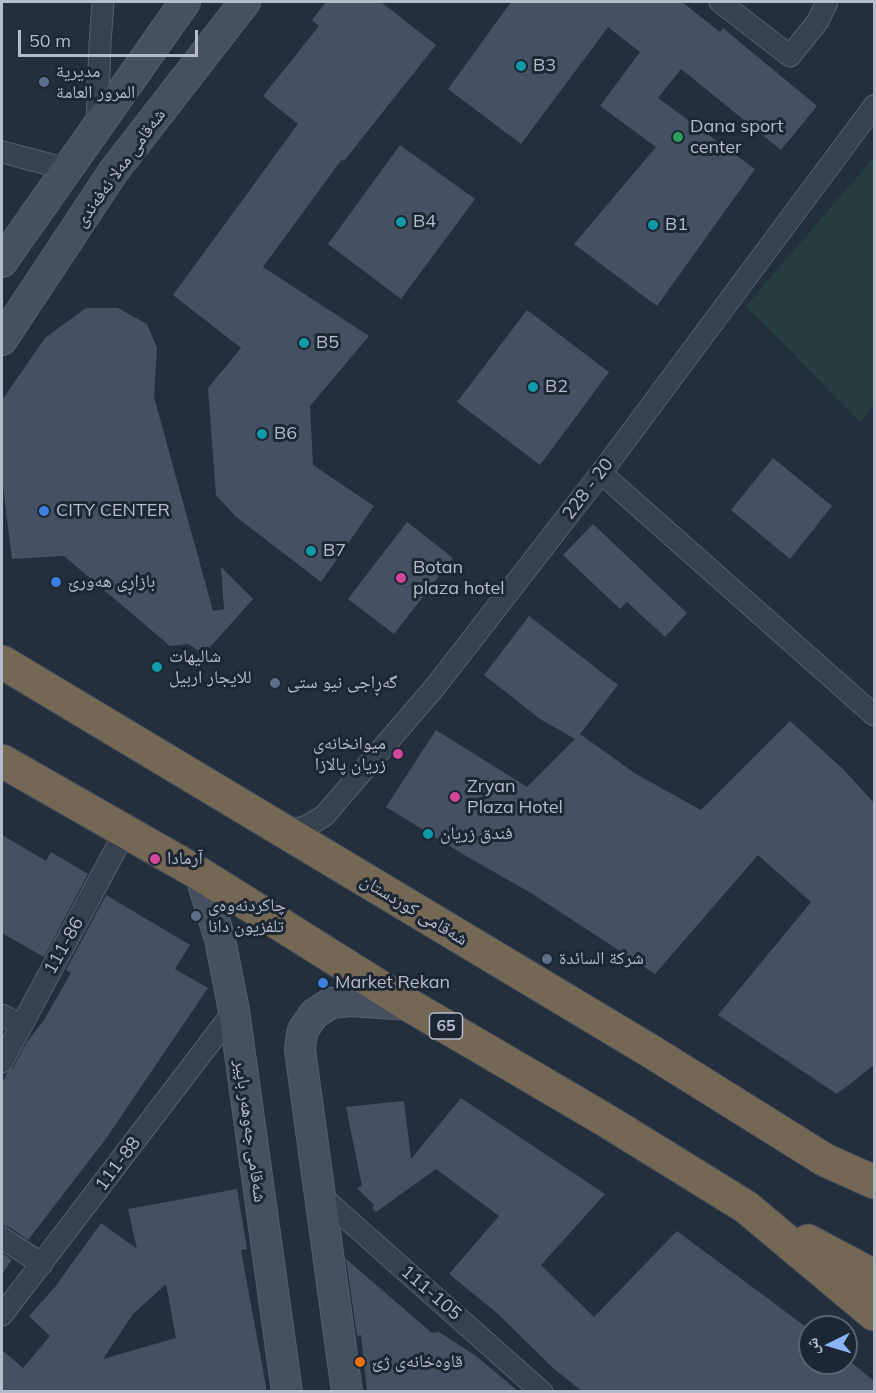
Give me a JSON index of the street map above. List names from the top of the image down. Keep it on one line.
{"streets":{"highway":["شەقامی کوردستان","65"],"main road":["شەقامی مەلا ئەفەندی","شەقامی جەوهەر باپیر"],"street":["228 - 20","111-86","111-88","111-105"]},"crossings":[["228 - 20","شەقامی کوردستان"],["111-86","65"],["65","شەقامی جەوهەر باپیر"],["شەقامی جەوهەر باپیر","111-88"]],"places":["B3","مديرية المرور العامة","Dana sport center","B4","B1","B5","B2","B6","CITY CENTER","B7","Botan plaza hotel","بازاڕی هەورێ","شاليهات للايجار اربيل","گەڕاجی نیو ستی","میوانخانەی زریان پالازا","Zryan Plaza Hotel","فندق زريان","آرمادا","چاکردنەوەی تلفزيون دانا","شركة السائدة","Market Rekan","قاوەخانەی ژێ"],"scale_bar":"50 m","north":"left"}
